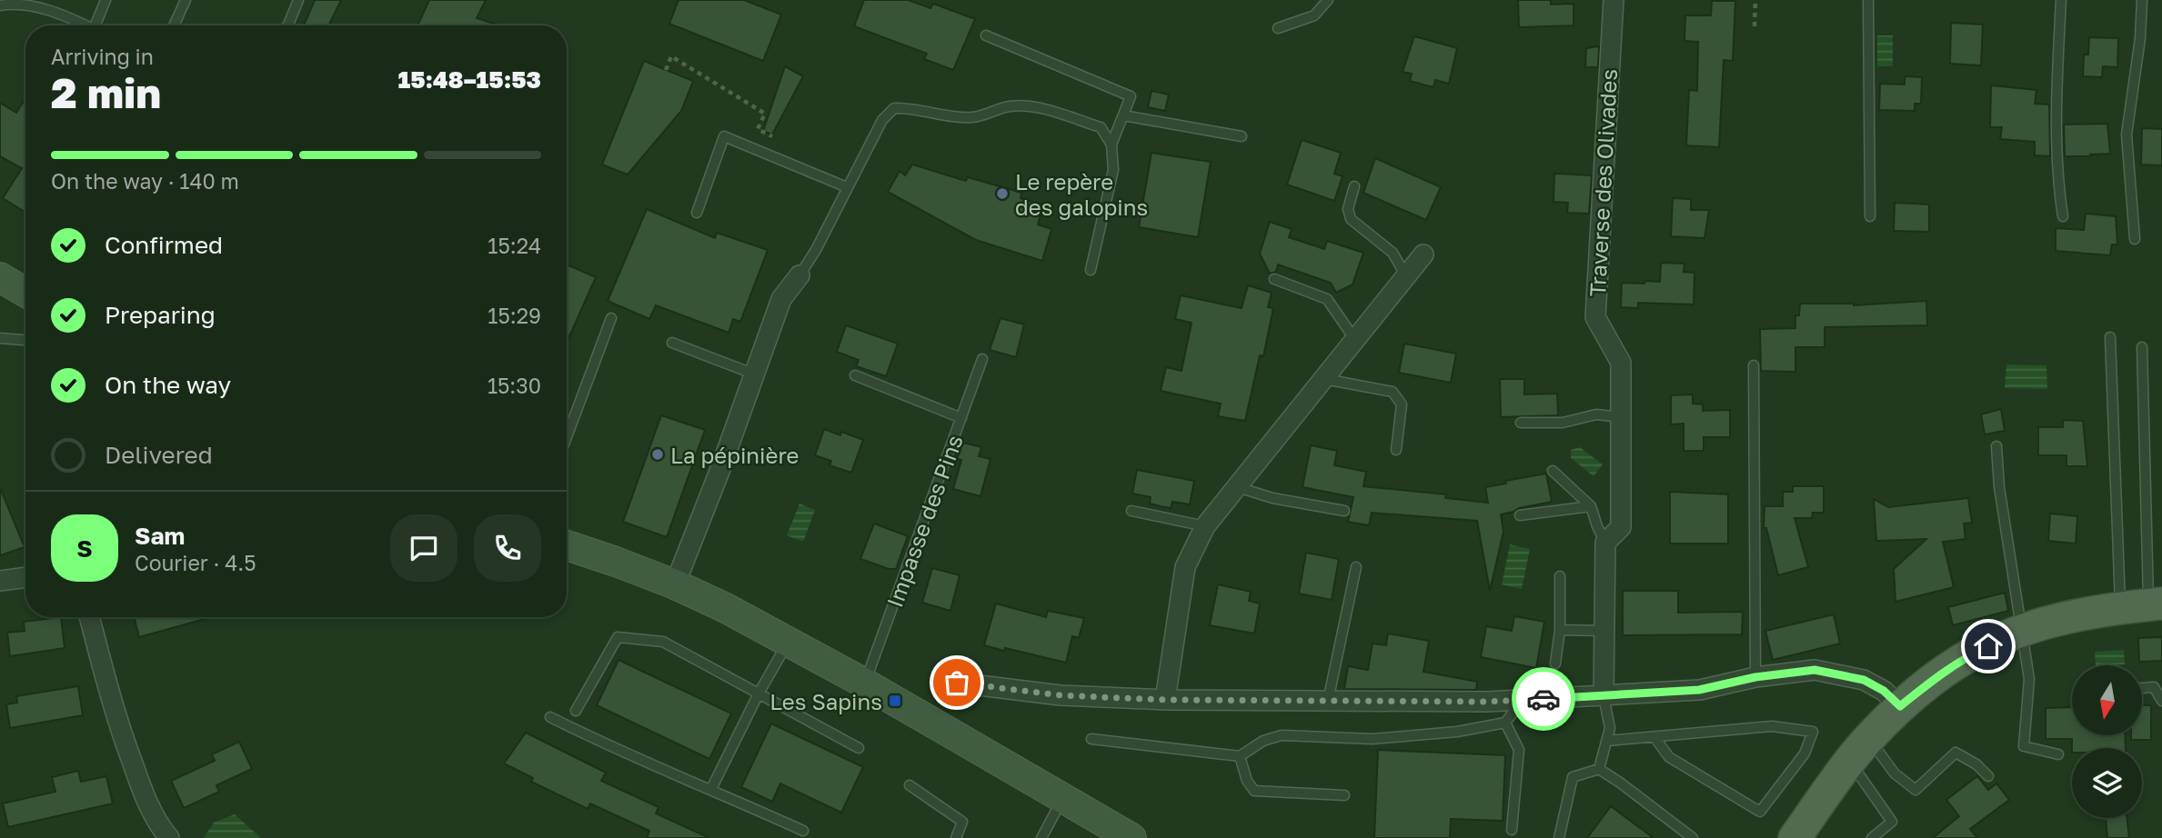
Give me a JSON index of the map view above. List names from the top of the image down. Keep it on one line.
{"streets":{"street":["Traverse des Olivades"],"lane":["Impasse des Pins"]},"places":{"other":["Le repère des galopins","La pépinière"],"transit":["Les Sapins"]},"north":"bottom","page":{"heading":["2 min","Arriving in","15:48–15:53"],"panel":["Sam","Courier · 4.5"],"bar":"On the way · 140 m","list":[["Confirmed","15:24"],["Preparing","15:29"],["On the way","15:30"],"Delivered"],"round":"S"}}
